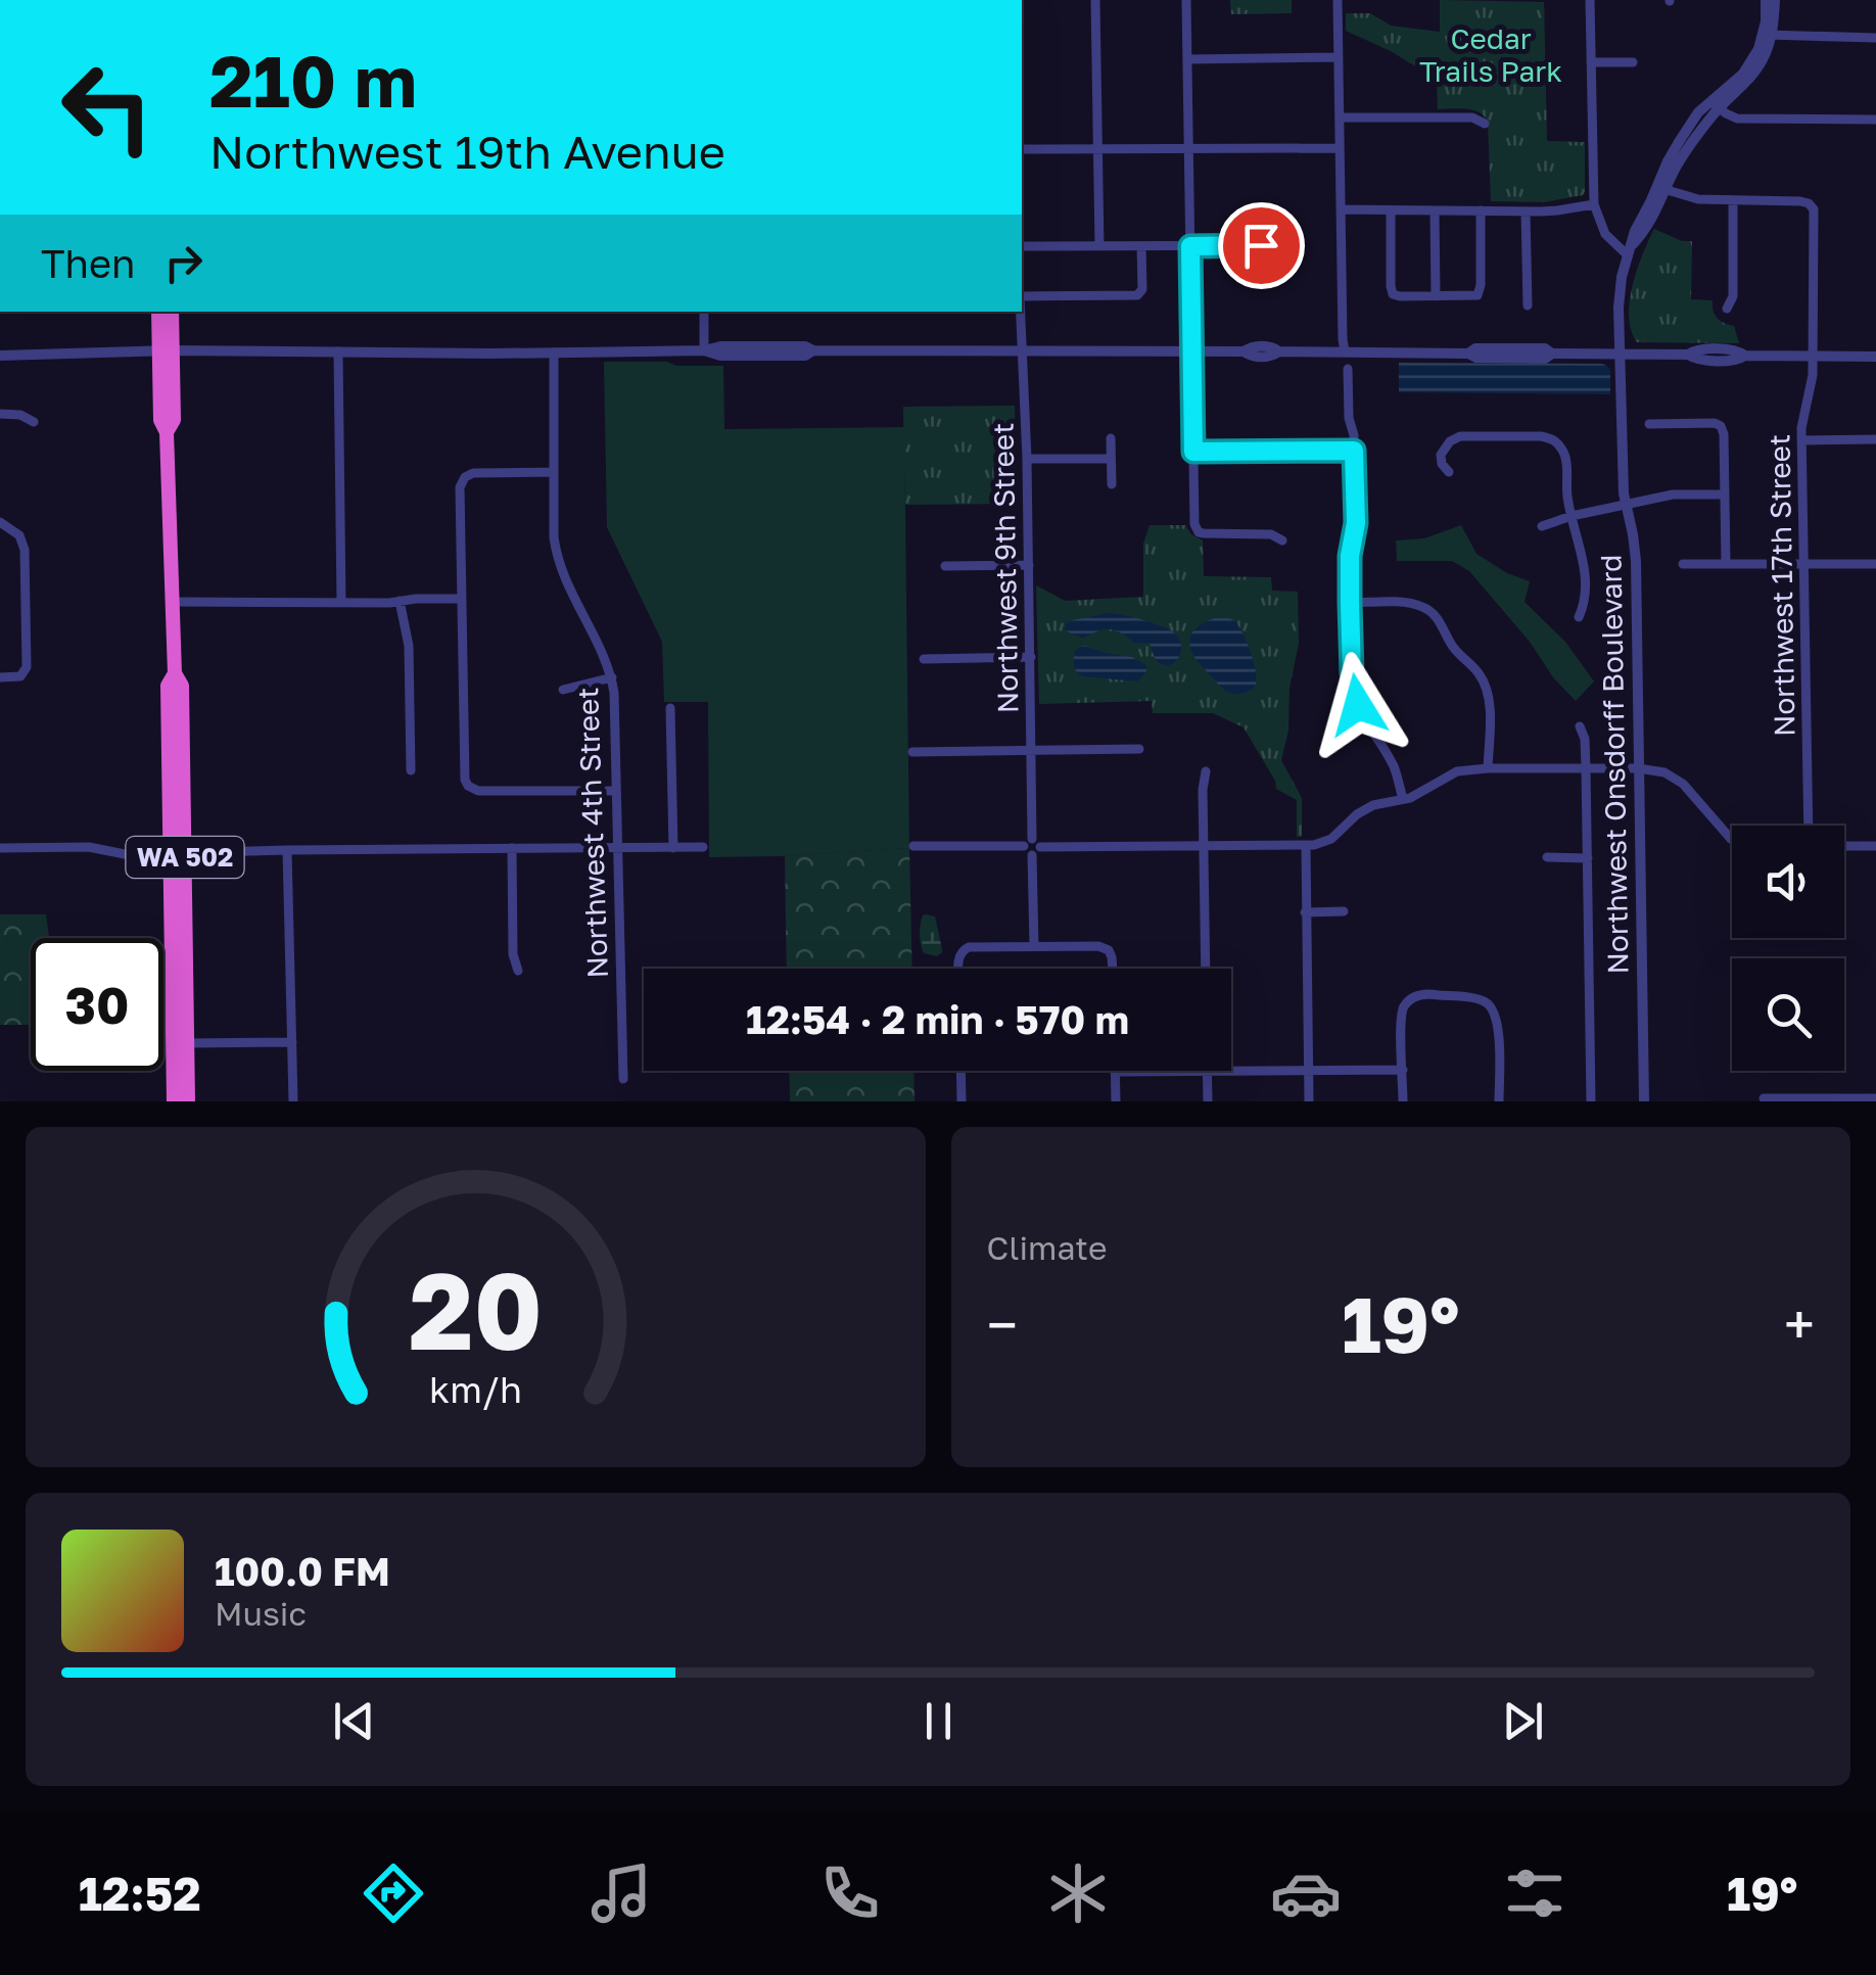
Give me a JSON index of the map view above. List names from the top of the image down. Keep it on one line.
{"streets":{"highway":["WA 502"],"street":["Northwest 9th Street","Northwest 17th Street","Northwest Onsdorff Boulevard","Northwest 4th Street"]},"parks":["Cedar Trails Park"],"page":{"turn":["210 m","Northwest 19th Avenue"],"then":"Then","limit":"30","trip":"12:54 · 2 min · 570 m","tile":"Climate","heat":["−","19°","+"],"song":["100.0 FM","Music"],"tabs":["12:52","19°"],"gauge":["20","km/h"]}}
